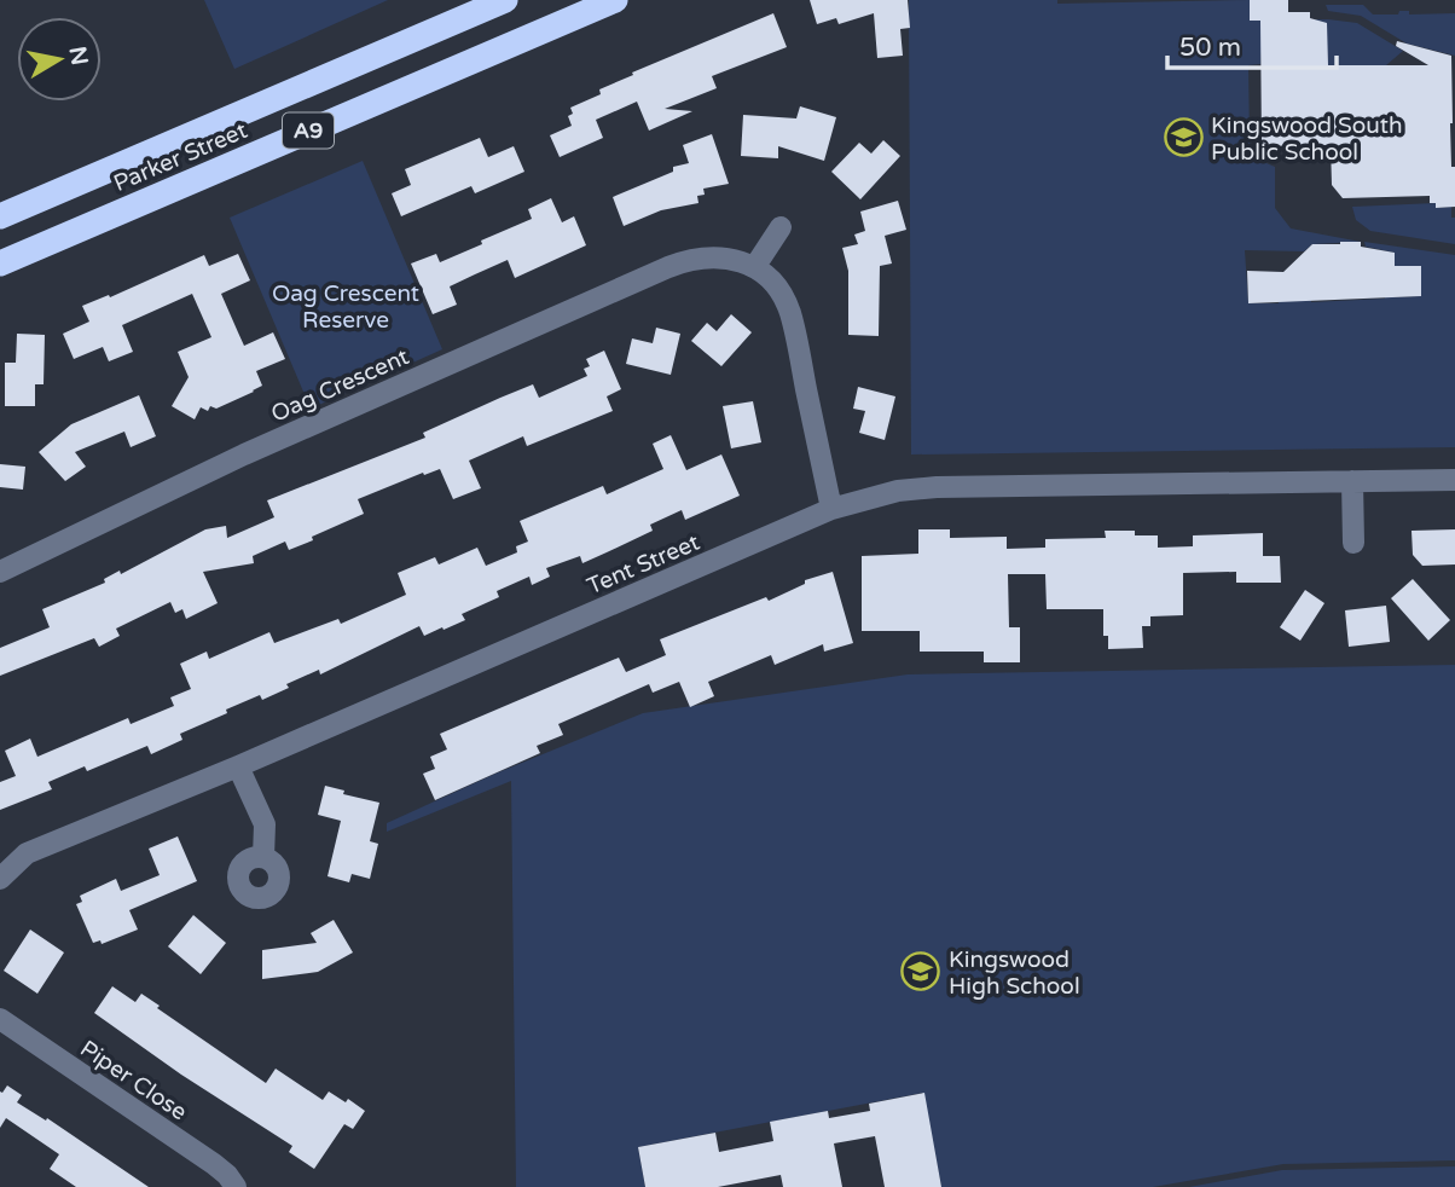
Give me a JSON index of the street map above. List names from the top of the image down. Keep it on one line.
{"streets":{"highway":["A9","Parker Street"],"street":["Oag Crescent","Tent Street","Piper Close"]},"parks":["Oag Crescent Reserve"],"places":{"school or university":["Kingswood South Public School","Kingswood High School"]},"scale_bar":"50 m","north":"right"}
